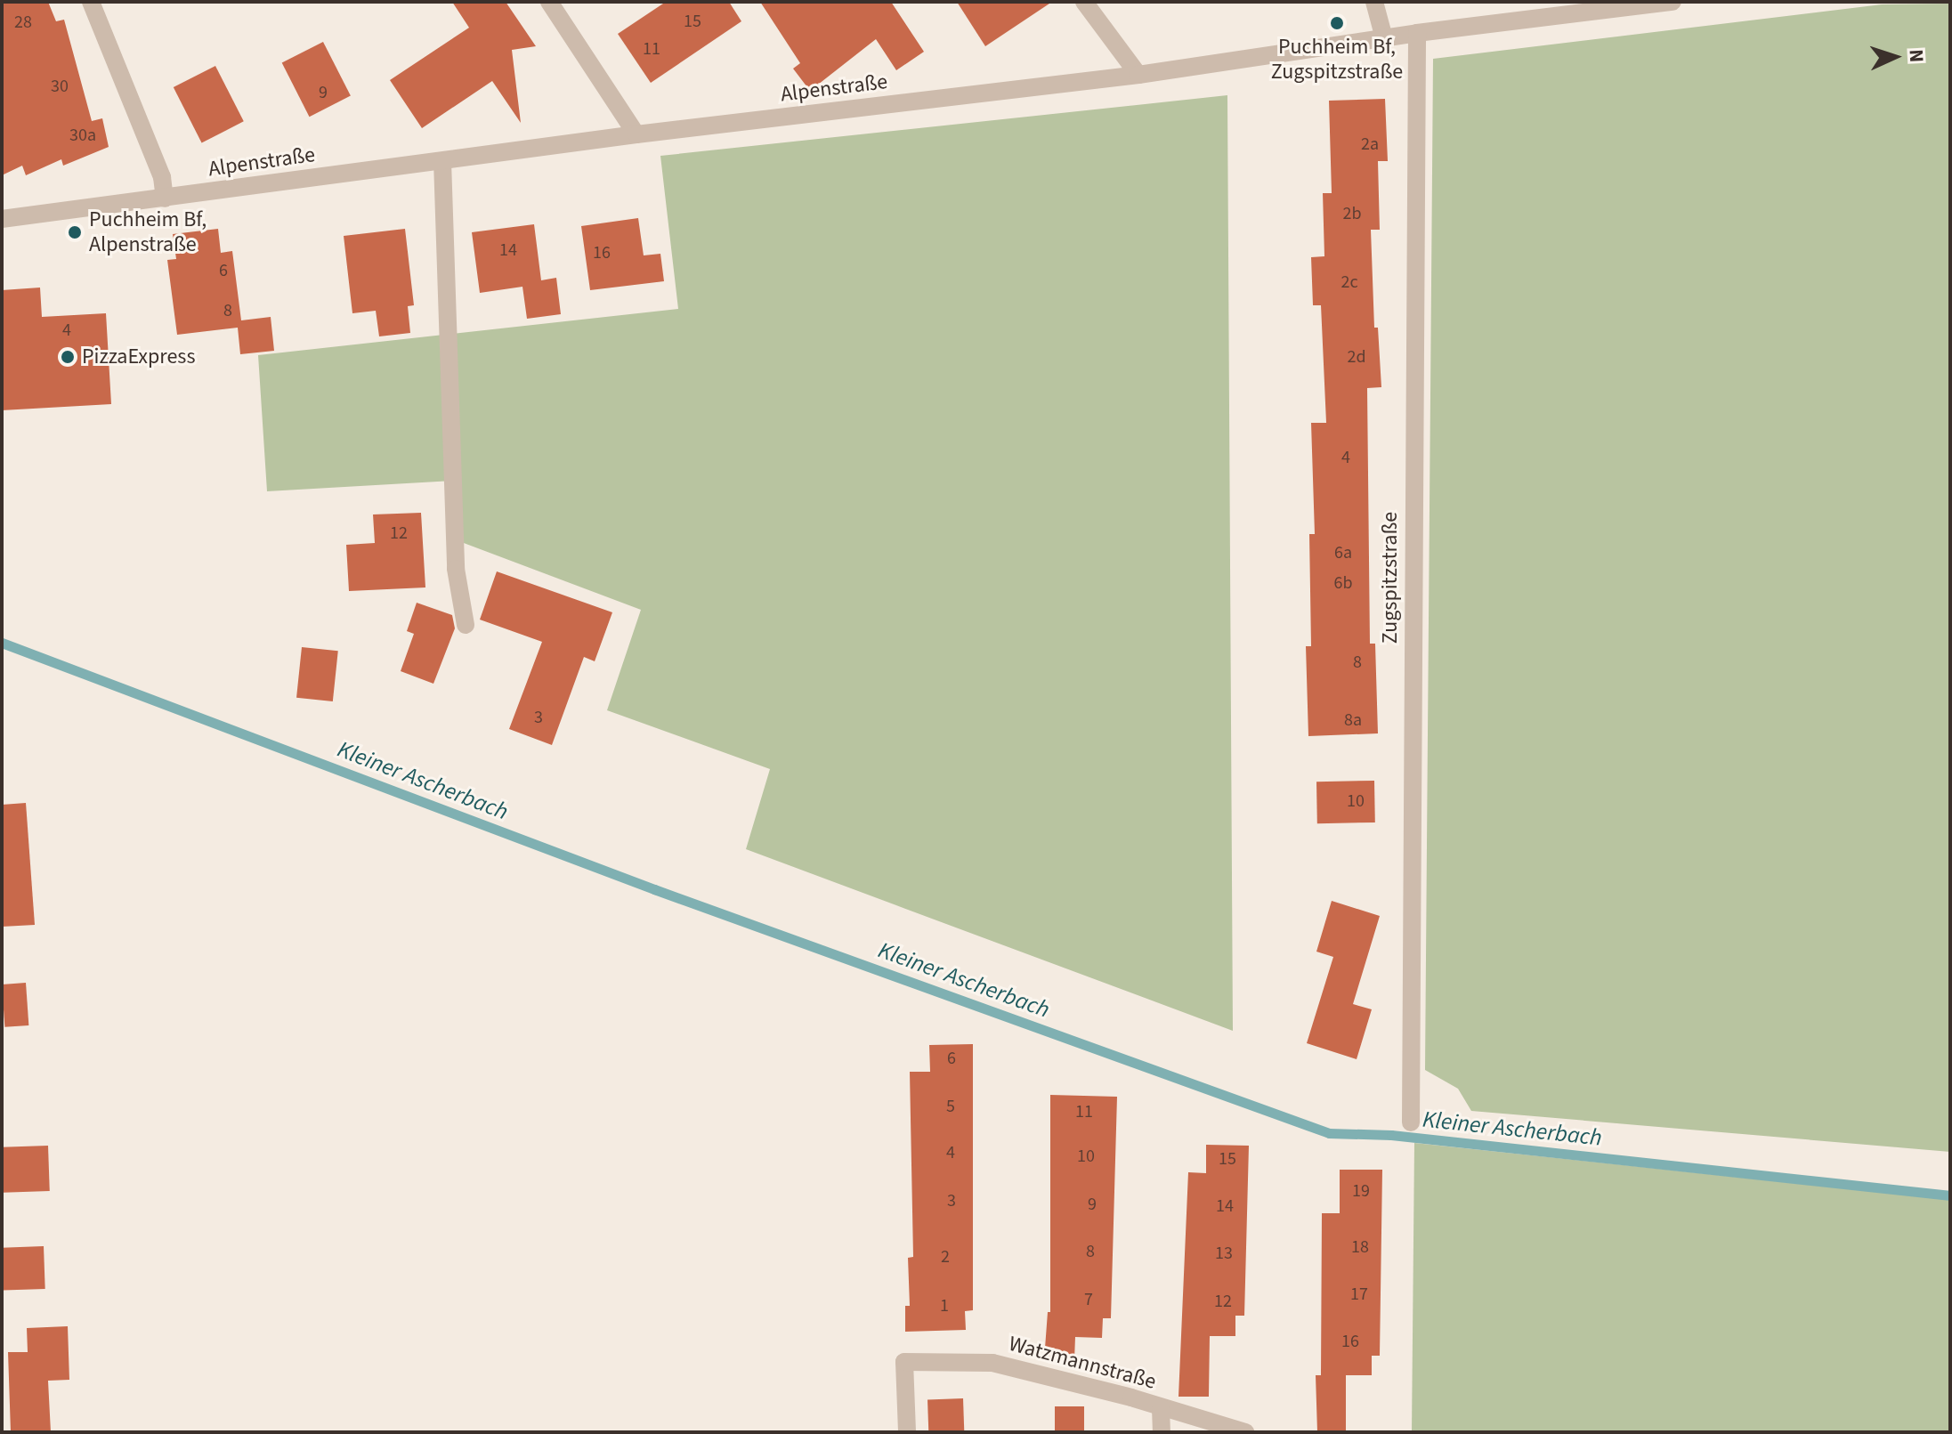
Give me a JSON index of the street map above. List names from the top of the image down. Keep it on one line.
{"streets":{"street":["Alpenstraße","Zugspitzstraße","Watzmannstraße"]},"crossings":[["Alpenstraße","Zugspitzstraße"]],"water":["Kleiner Ascherbach"],"places":["Puchheim Bf, Zugspitzstraße","Puchheim Bf, Alpenstraße","PizzaExpress"],"house_numbers":["15","28","11","30","9","30a","2a","2b","14","16","6","2c","8","4","2d","4","12","6a","6b","8","3","8a","10","6","5","11","4","10","15","19","3","9","14","18","8","13","2","17","7","12","1","16"],"north":"right"}
